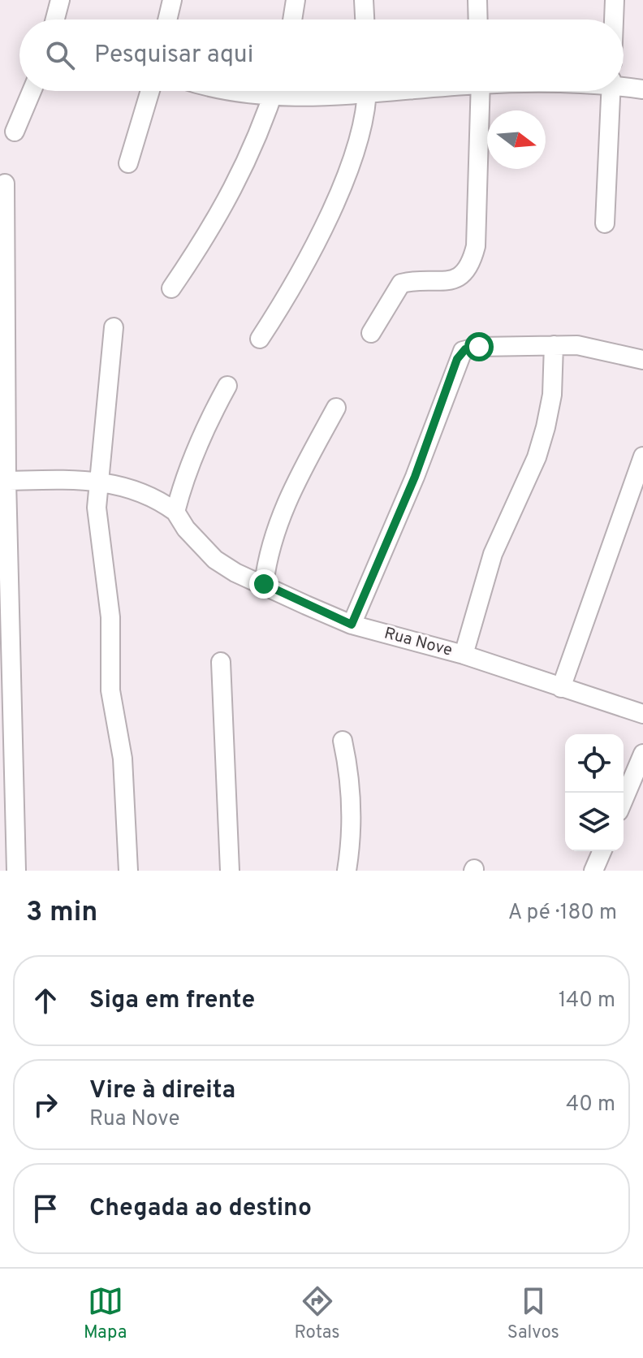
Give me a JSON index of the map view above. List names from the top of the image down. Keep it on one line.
{"streets":{"street":["Rua Nove"]},"north":"right","page":{"search":"Pesquisar aqui","heading":["3 min","A pé · 180 m"],"list":[["Siga em frente","140 m"],["Vire à direita","Rua Nove","40 m"],"Chegada ao destino"],"nav":["Mapa","Rotas","Salvos"]}}
